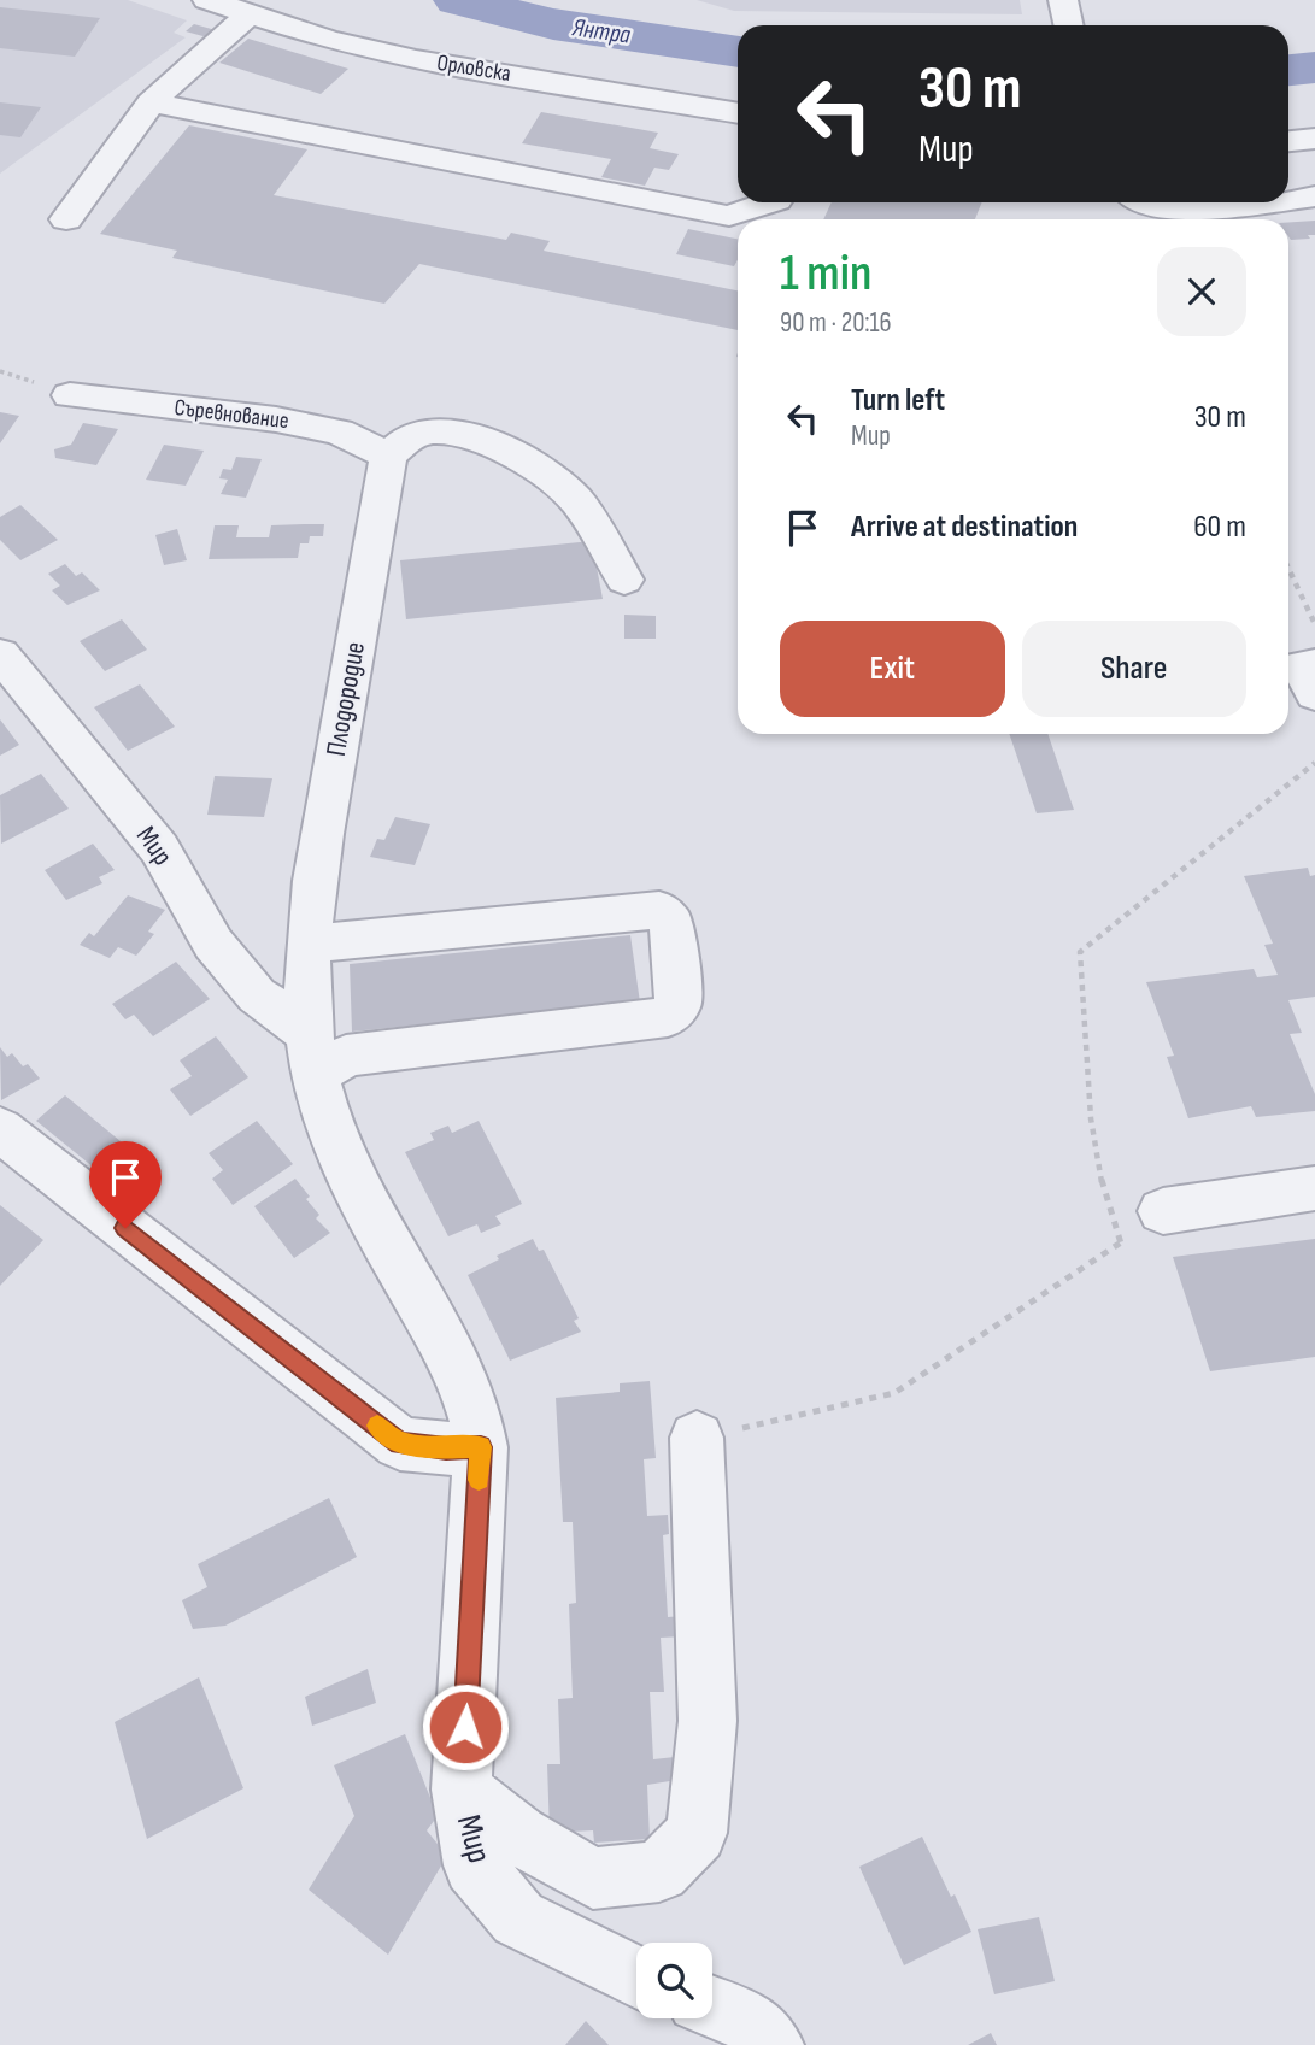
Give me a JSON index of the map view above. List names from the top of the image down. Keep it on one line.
{"streets":{"street":["Орловска","Съревнование","Плодородие","Мир"]},"crossings":[["Съревнование","Плодородие"],["Плодородие","Мир"]],"water":["Янтра"],"page":{"turn":["30 m","Мир"],"heading":["1 min","90 m · 20:16"],"list":[{"name":"Turn left","note":"Мир","value":"30 m"},{"name":"Arrive at destination","value":"60 m"}],"buttons":["Exit","Share"]}}
